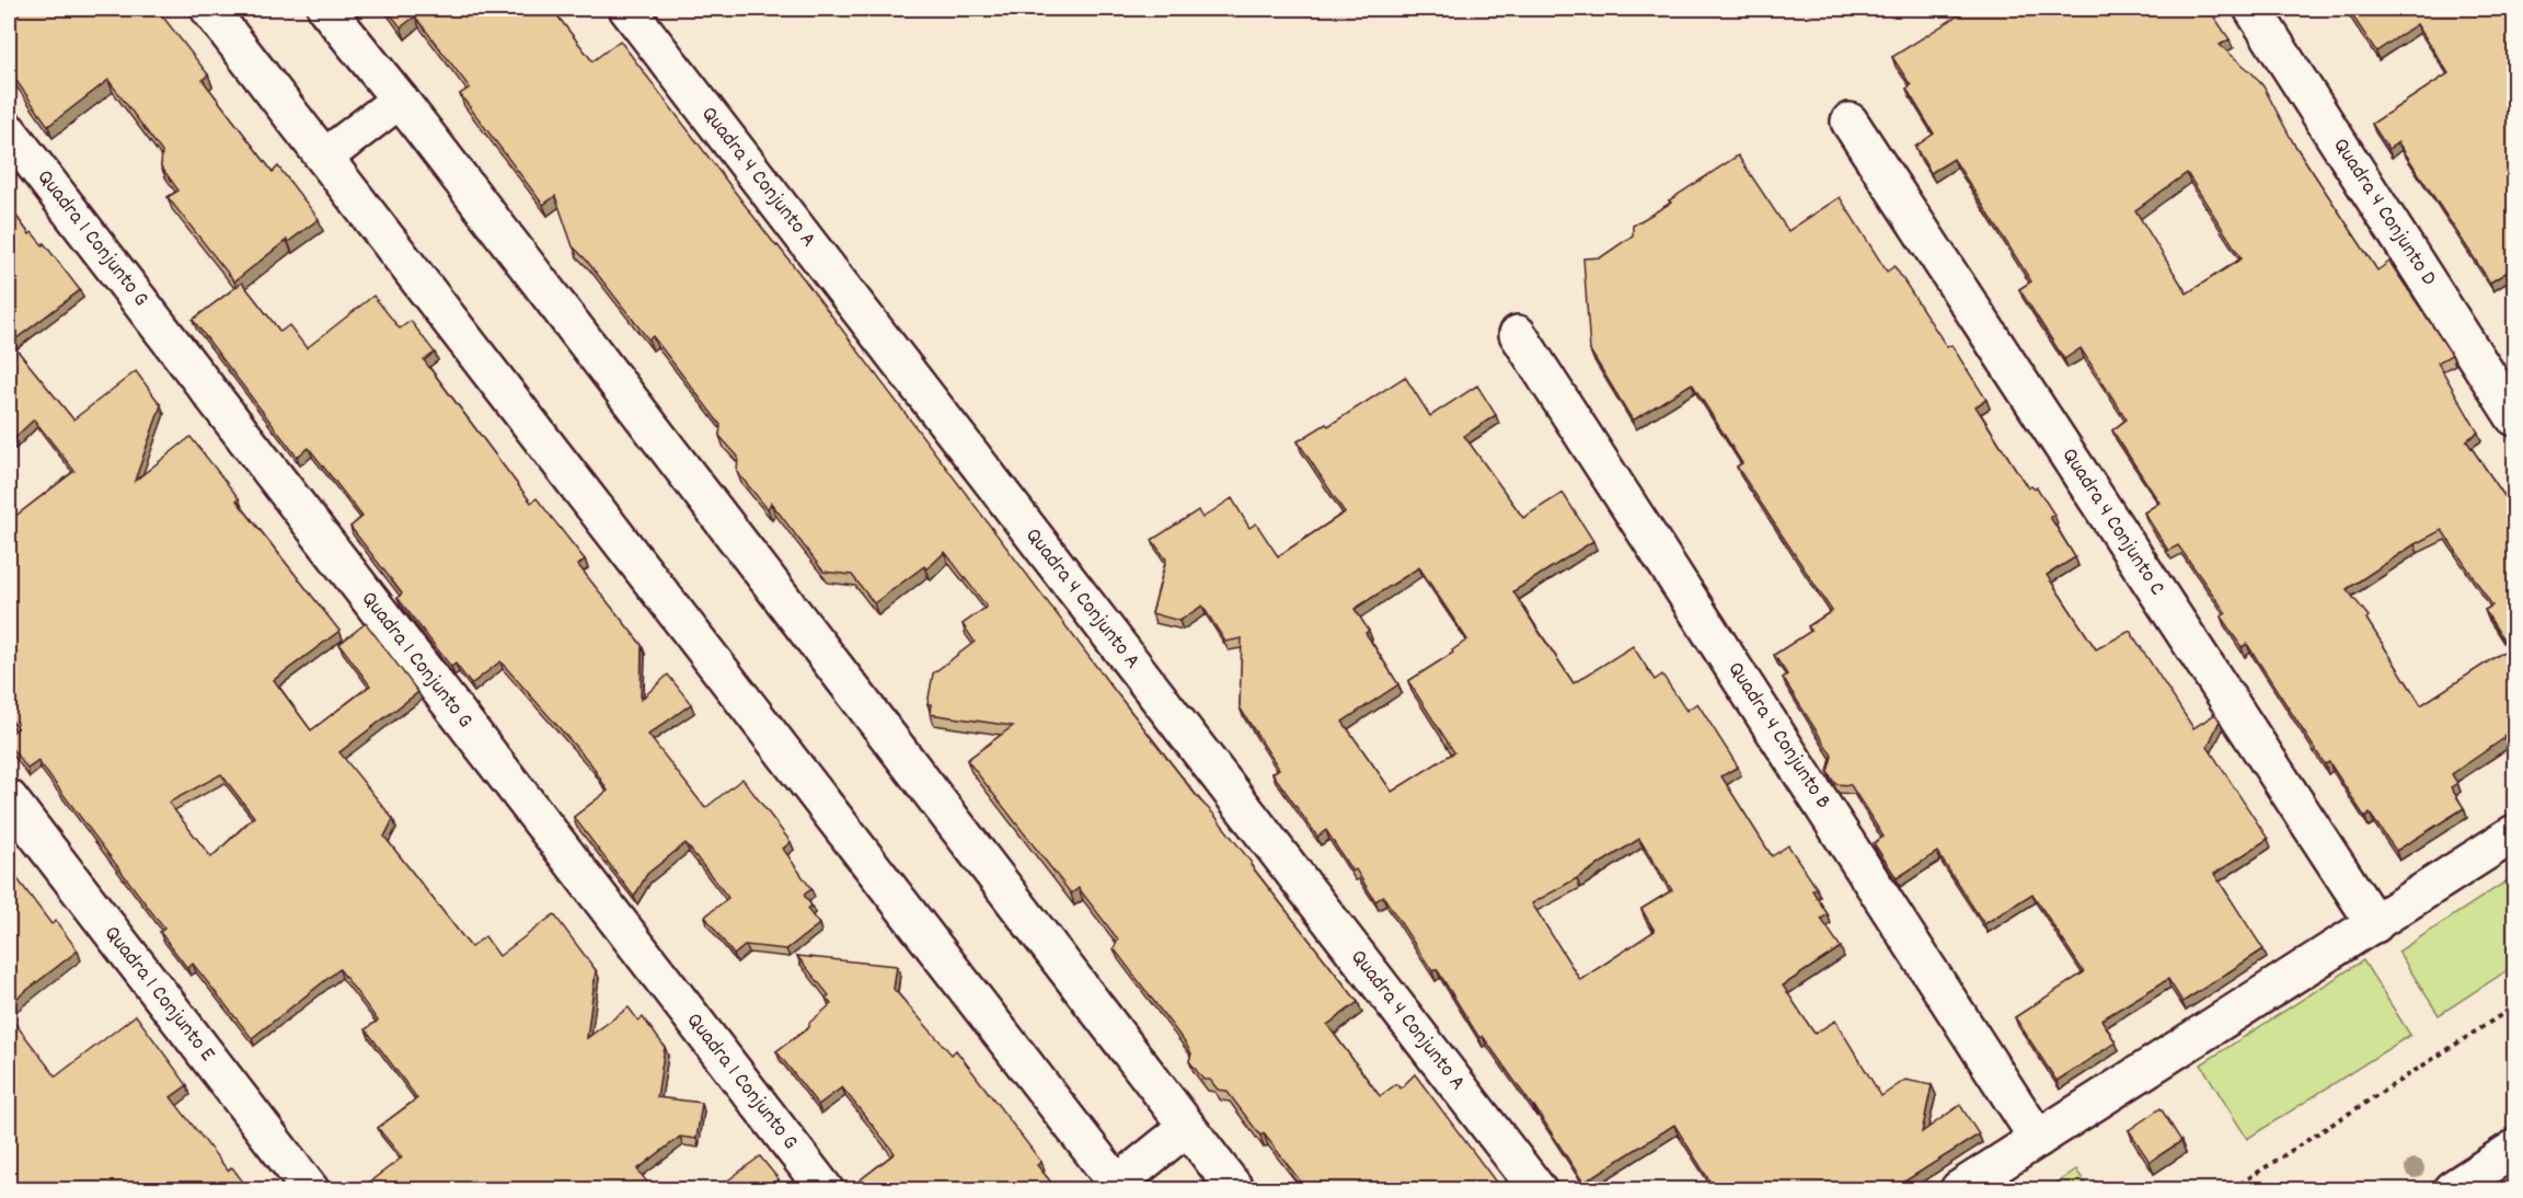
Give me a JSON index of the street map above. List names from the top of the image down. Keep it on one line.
{"streets":{"street":["Quadra 4 Conjunto A","Quadra 4 Conjunto D","Quadra 1 Conjunto G","Quadra 4 Conjunto C","Quadra 4 Conjunto B","Quadra 1 Conjunto E"]}}
